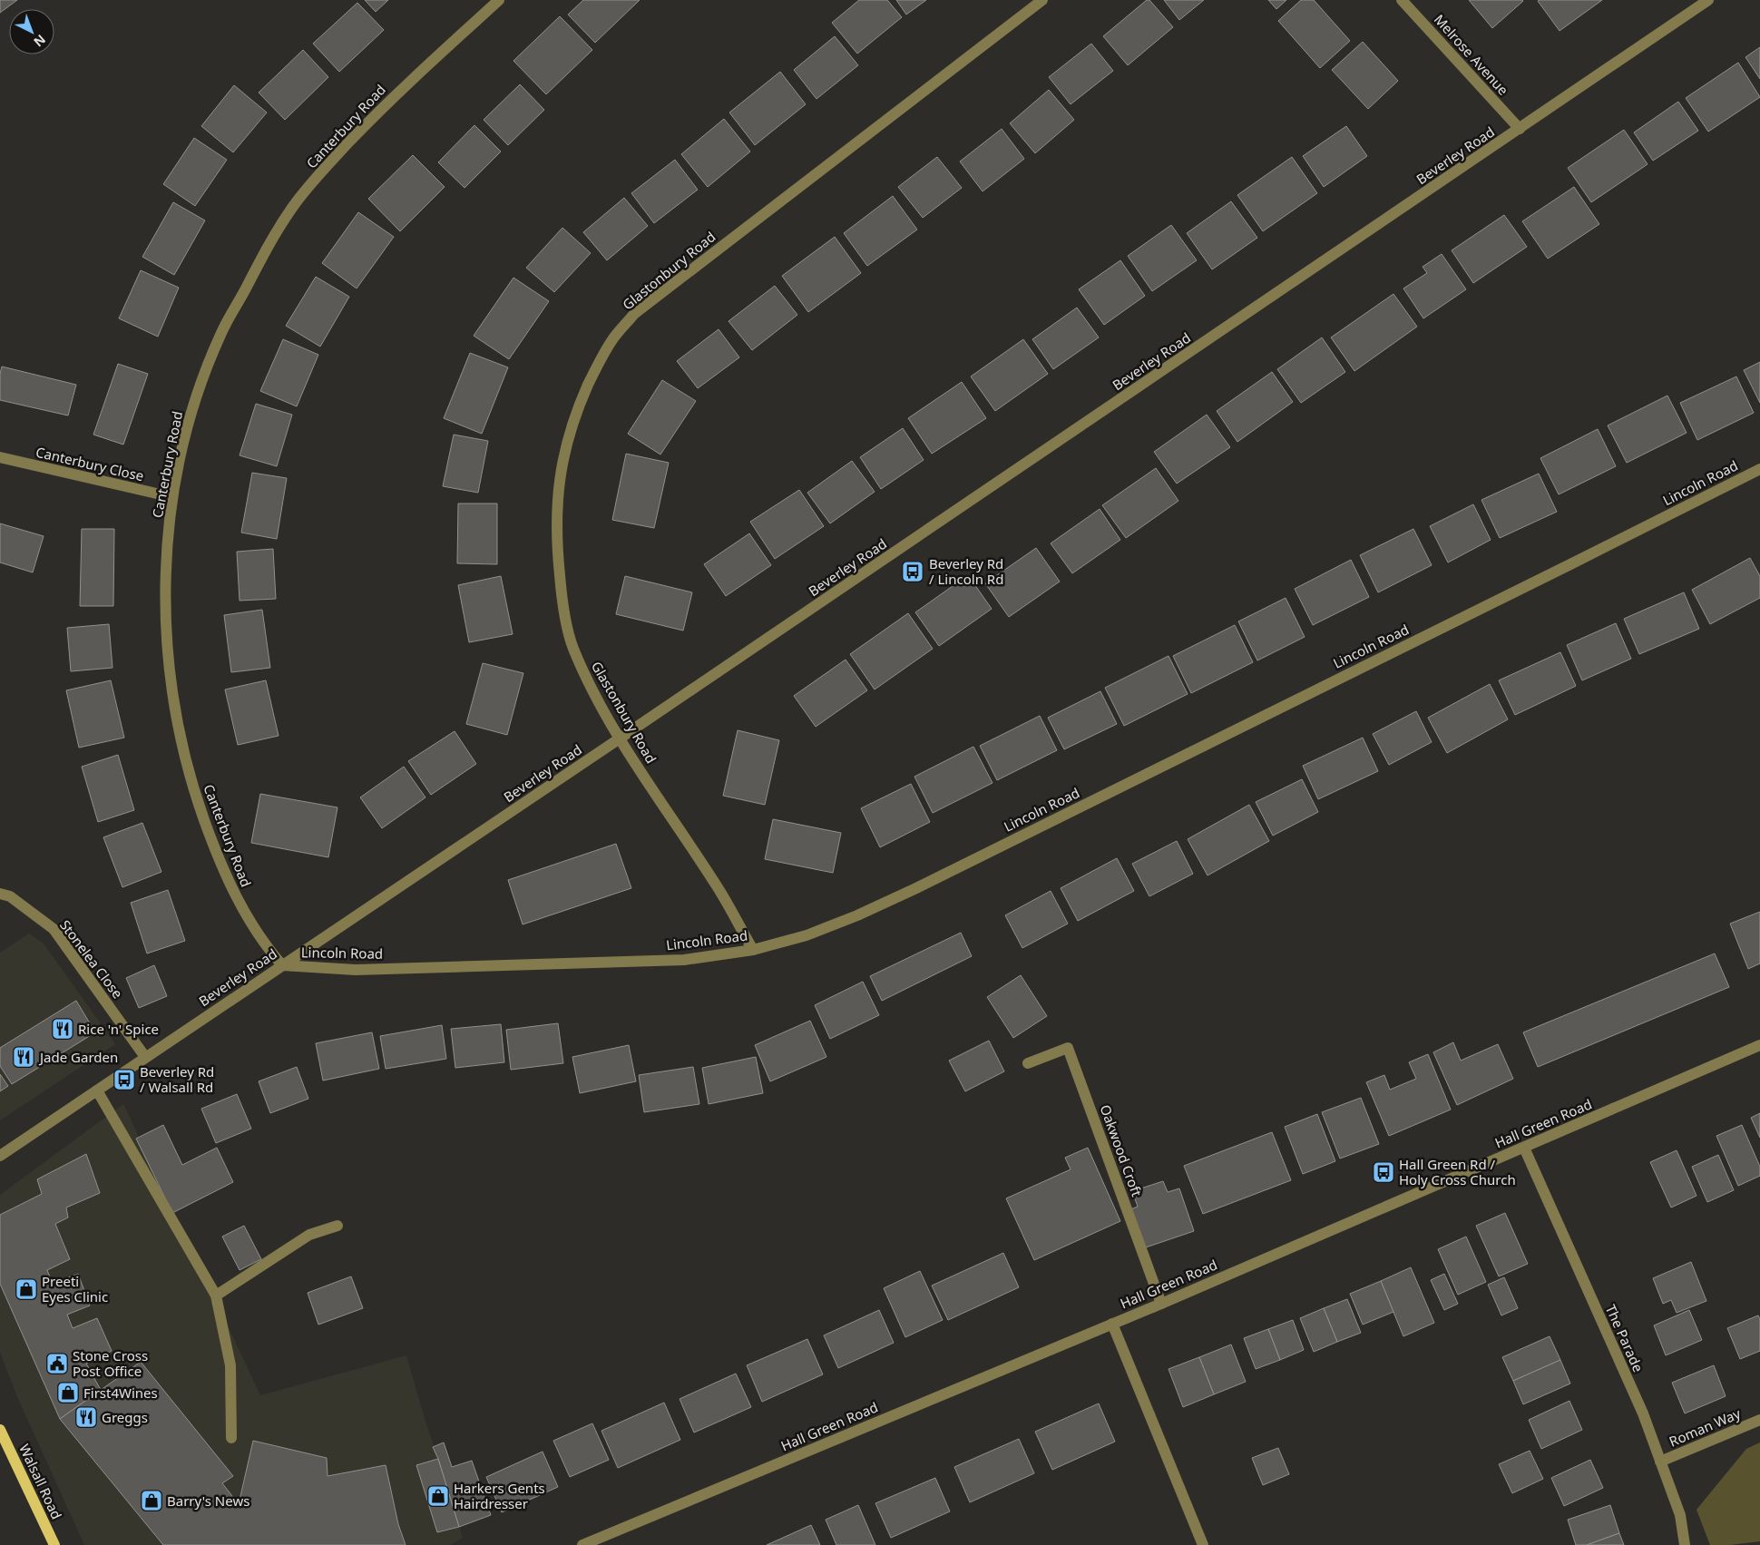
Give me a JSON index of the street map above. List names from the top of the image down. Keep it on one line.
{"streets":{"main road":["Walsall Road"],"street":["Melrose Avenue","Canterbury Road","Beverley Road","Glastonbury Road","Canterbury Close","Lincoln Road","Stonelea Close","Hall Green Road","Oakwood Croft","The Parade","Roman Way"]},"crossings":[["Melrose Avenue","Beverley Road"],["Canterbury Road","Beverley Road"],["Canterbury Road","Canterbury Close"],["Canterbury Road","Lincoln Road"],["Beverley Road","Glastonbury Road"],["Beverley Road","Lincoln Road"],["Beverley Road","Stonelea Close"],["Glastonbury Road","Lincoln Road"],["Hall Green Road","Oakwood Croft"],["Hall Green Road","The Parade"],["The Parade","Roman Way"]],"places":{"bus stop":["Beverley Rd / Lincoln Rd","Beverley Rd / Walsall Rd","Hall Green Rd / Holy Cross Church"],"restaurant":["Rice 'n' Spice","Jade Garden","Greggs"],"shop":["Preeti Eyes Clinic","First4Wines","Harkers Gents Hairdresser","Barry's News"],"public building":["Stone Cross Post Office"]},"north":"bottom right"}
